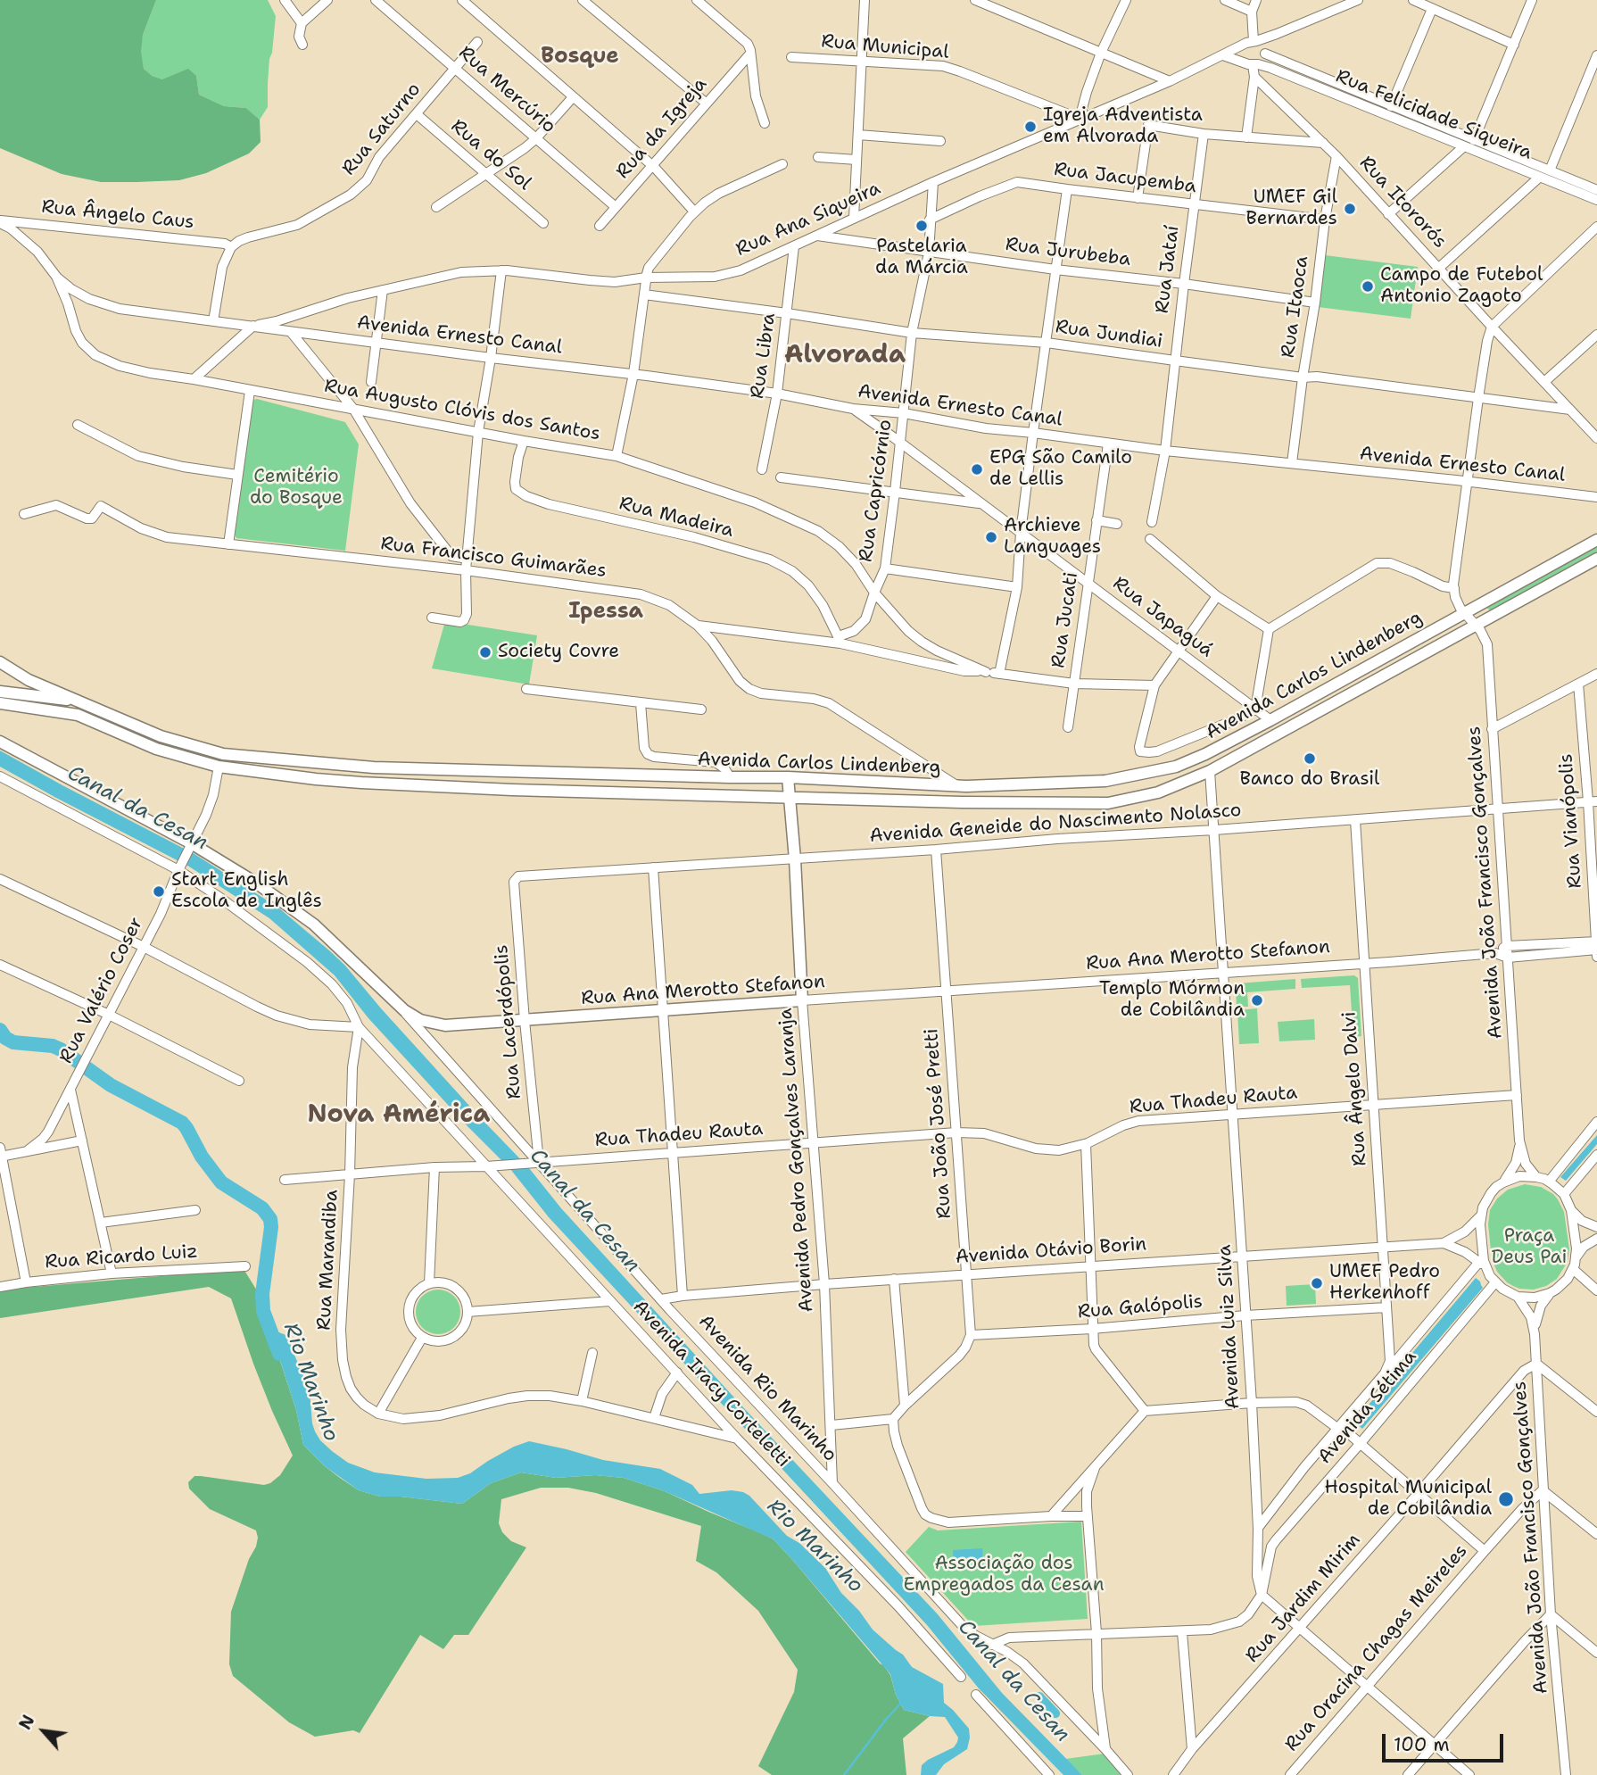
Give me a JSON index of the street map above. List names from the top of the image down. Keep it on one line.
{"streets":{"main road":["Avenida Carlos Lindenberg","Rua Ana Merotto Stefanon","Avenida Pedro Gonçalves Laranja"],"street":["Rua Municipal","Rua Mercúrio","Rua Felicidade Siqueira","Rua da Igreja","Rua Saturno","Rua do Sol","Rua Jacupemba","Rua Itororós","Rua Ângelo Caus","Rua Ana Siqueira","Rua Jurubeba","Rua Jataí","Rua Itaoca","Rua Jundiai","Avenida Ernesto Canal","Rua Libra","Rua Augusto Clóvis dos Santos","Rua Capricórnio","Rua Madeira","Rua Francisco Guimarães","Rua Japaguá","Rua Jucati","Rua Vianópolis","Avenida Geneide do Nascimento Nolasco","Avenida João Francisco Gonçalves","Rua Valério Coser","Rua Lacerdópolis","Rua Ângelo Dalvi","Rua Thadeu Rauta","Rua João José Pretti","Avenida Otávio Borin","Rua Ricardo Luiz","Rua Marandiba","Rua Galópolis","Avenida Luiz Silva","Avenida Iracy Corteletti","Avenida Rio Marinho","Avenida Sétima","Rua Jardim Mirim","Rua Oracina Chagas Meireles"]},"crossings":[["Rua Municipal","Rua Ana Siqueira"],["Rua Mercúrio","Rua da Igreja"],["Rua Mercúrio","Rua Saturno"],["Rua Felicidade Siqueira","Rua Ana Siqueira"],["Rua Saturno","Rua do Sol"],["Rua Saturno","Rua Ângelo Caus"],["Rua Jacupemba","Rua Jataí"],["Rua Jacupemba","Rua Itaoca"],["Rua Jacupemba","Rua Capricórnio"],["Rua Itororós","Rua Itaoca"],["Rua Itororós","Rua Jundiai"],["Rua Ana Siqueira","Rua Jurubeba"],["Rua Ana Siqueira","Avenida Ernesto Canal"],["Rua Ana Siqueira","Rua Libra"],["Rua Ana Siqueira","Rua Capricórnio"],["Rua Jurubeba","Rua Jataí"],["Rua Jurubeba","Rua Itaoca"],["Rua Jurubeba","Rua Capricórnio"],["Rua Jataí","Rua Jundiai"],["Rua Jataí","Avenida Ernesto Canal"],["Rua Itaoca","Rua Jundiai"],["Rua Itaoca","Avenida Ernesto Canal"],["Rua Jundiai","Rua Libra"],["Rua Jundiai","Rua Capricórnio"],["Avenida Ernesto Canal","Rua Libra"],["Avenida Ernesto Canal","Rua Augusto Clóvis dos Santos"],["Avenida Ernesto Canal","Rua Capricórnio"],["Avenida Ernesto Canal","Rua Japaguá"],["Avenida Ernesto Canal","Rua Jucati"],["Rua Augusto Clóvis dos Santos","Rua Capricórnio"],["Rua Augusto Clóvis dos Santos","Rua Madeira"],["Rua Augusto Clóvis dos Santos","Rua Francisco Guimarães"],["Rua Capricórnio","Rua Madeira"],["Rua Capricórnio","Rua Francisco Guimarães"],["Rua Capricórnio","Rua Japaguá"],["Rua Madeira","Rua Francisco Guimarães"],["Rua Japaguá","Rua Jucati"],["Rua Japaguá","Avenida Carlos Lindenberg"],["Avenida Carlos Lindenberg","Avenida João Francisco Gonçalves"],["Avenida Carlos Lindenberg","Rua Valério Coser"],["Avenida Carlos Lindenberg","Avenida Pedro Gonçalves Laranja"],["Avenida Carlos Lindenberg","Avenida Luiz Silva"],["Rua Vianópolis","Avenida Geneide do Nascimento Nolasco"],["Rua Vianópolis","Rua Ana Merotto Stefanon"],["Avenida Geneide do Nascimento Nolasco","Avenida João Francisco Gonçalves"],["Avenida Geneide do Nascimento Nolasco","Rua Lacerdópolis"],["Avenida Geneide do Nascimento Nolasco","Rua Ângelo Dalvi"],["Avenida Geneide do Nascimento Nolasco","Rua João José Pretti"],["Avenida Geneide do Nascimento Nolasco","Avenida Pedro Gonçalves Laranja"],["Avenida Geneide do Nascimento Nolasco","Avenida Luiz Silva"],["Avenida João Francisco Gonçalves","Rua Ana Merotto Stefanon"],["Avenida João Francisco Gonçalves","Rua Thadeu Rauta"],["Avenida João Francisco Gonçalves","Avenida Otávio Borin"],["Avenida João Francisco Gonçalves","Avenida Sétima"],["Avenida João Francisco Gonçalves","Rua Jardim Mirim"],["Avenida João Francisco Gonçalves","Rua Oracina Chagas Meireles"],["Rua Ana Merotto Stefanon","Rua Valério Coser"],["Rua Ana Merotto Stefanon","Rua Lacerdópolis"],["Rua Ana Merotto Stefanon","Rua Ângelo Dalvi"],["Rua Ana Merotto Stefanon","Rua João José Pretti"],["Rua Ana Merotto Stefanon","Avenida Pedro Gonçalves Laranja"],["Rua Ana Merotto Stefanon","Avenida Luiz Silva"],["Rua Ana Merotto Stefanon","Avenida Rio Marinho"],["Rua Valério Coser","Avenida Iracy Corteletti"],["Rua Lacerdópolis","Rua Thadeu Rauta"],["Rua Lacerdópolis","Avenida Rio Marinho"],["Rua Ângelo Dalvi","Rua Thadeu Rauta"],["Rua Ângelo Dalvi","Avenida Otávio Borin"],["Rua Ângelo Dalvi","Rua Galópolis"],["Rua Ângelo Dalvi","Avenida Luiz Silva"],["Rua Thadeu Rauta","Rua João José Pretti"],["Rua Thadeu Rauta","Avenida Pedro Gonçalves Laranja"],["Rua Thadeu Rauta","Rua Marandiba"],["Rua Thadeu Rauta","Avenida Luiz Silva"],["Rua Thadeu Rauta","Avenida Iracy Corteletti"],["Rua Thadeu Rauta","Avenida Rio Marinho"],["Rua João José Pretti","Avenida Otávio Borin"],["Rua João José Pretti","Rua Galópolis"],["Avenida Pedro Gonçalves Laranja","Avenida Otávio Borin"],["Avenida Pedro Gonçalves Laranja","Avenida Rio Marinho"],["Avenida Otávio Borin","Avenida Luiz Silva"],["Avenida Otávio Borin","Avenida Rio Marinho"],["Avenida Otávio Borin","Avenida Sétima"],["Rua Marandiba","Avenida Iracy Corteletti"],["Rua Galópolis","Avenida Luiz Silva"],["Avenida Luiz Silva","Avenida Sétima"]],"districts":["Bosque","Alvorada","Ipessa","Nova América"],"water":["Canal da Cesan","Rio Marinho"],"parks":["Cemitério do Bosque","Praça Deus Pai","Associação dos Empregados da Cesan"],"places":["Igreja Adventista em Alvorada","UMEF Gil Bernardes","Pastelaria da Márcia","Campo de Futebol Antonio Zagoto","EPG São Camilo de Lellis","Archieve Languages","Society Covre","Banco do Brasil","Start English Escola de Inglês","Templo Mórmon de Cobilândia","UMEF Pedro Herkenhoff","Hospital Municipal de Cobilândia"],"scale_bar":"100 m","north":"top left"}
